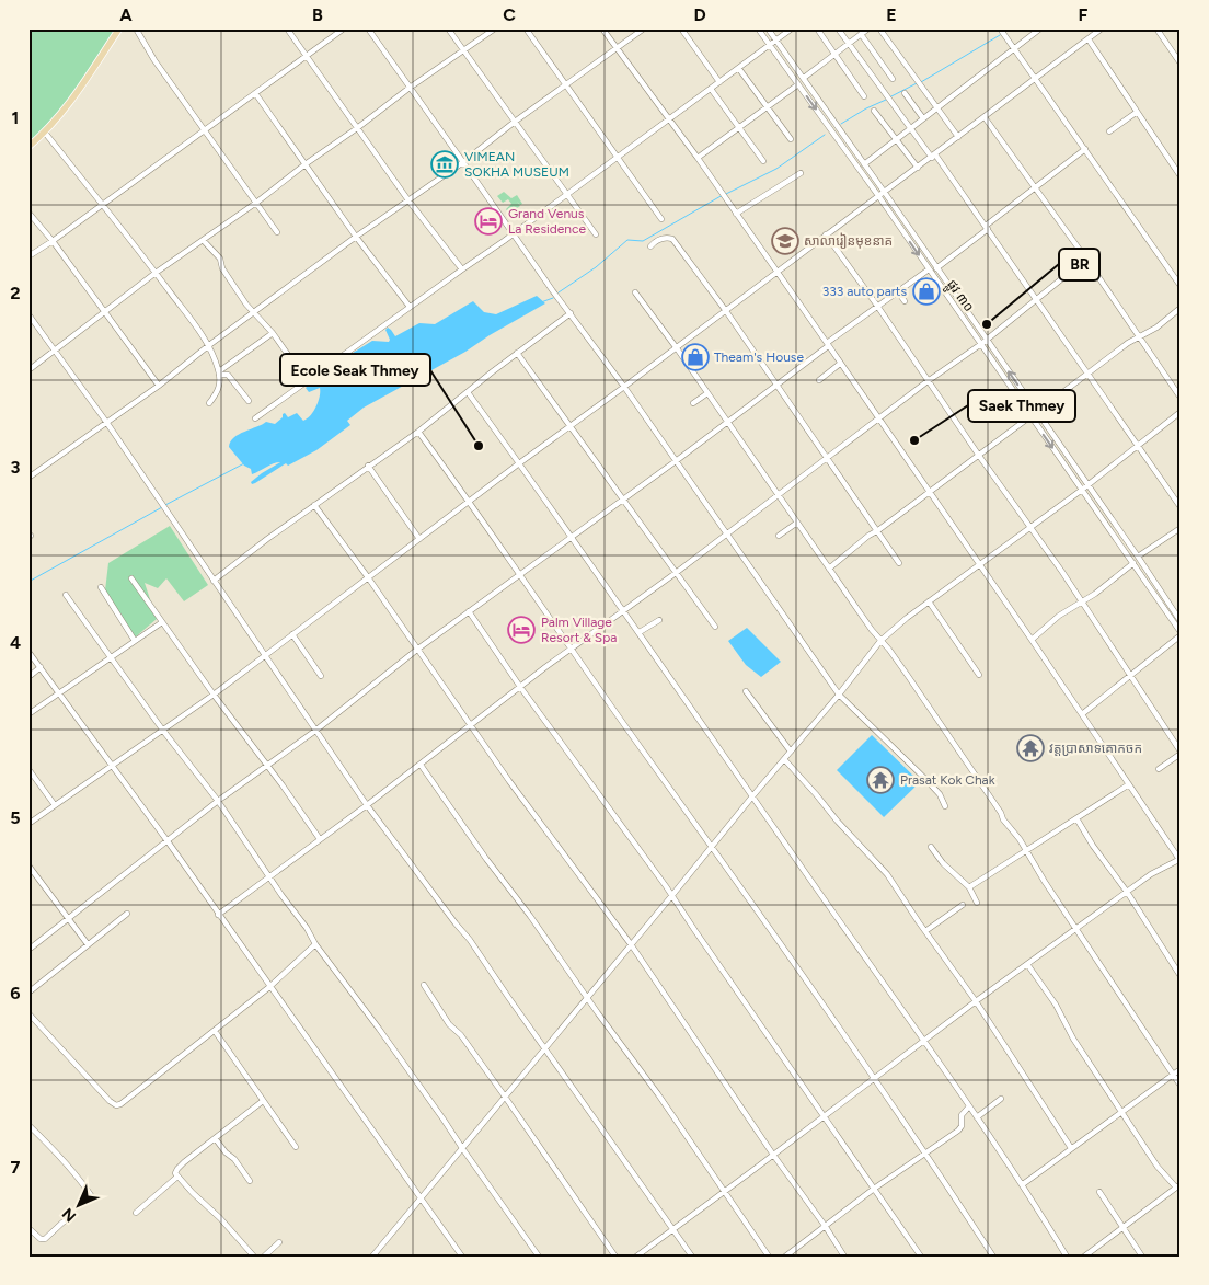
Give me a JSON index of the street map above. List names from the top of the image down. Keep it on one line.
{"streets":{"street":["ផ្លូវ ៣០"]},"places":{"museum":["VIMEAN SOKHA MUSEUM"],"hotel":["Grand Venus La Residence","Palm Village Resort & Spa"],"school or university":["សាលារៀនមុខនាគ"],"shop":["333 auto parts","Theam's House"],"other":["BR","Saek Thmey","Ecole Seak Thmey"],"temple":["វត្តប្រាសាទគោកចក","Prasat Kok Chak"]},"north":"bottom left","grid":{"columns":["A","B","C","D","E","F"],"rows":["1","2","3","4","5","6","7"]}}
